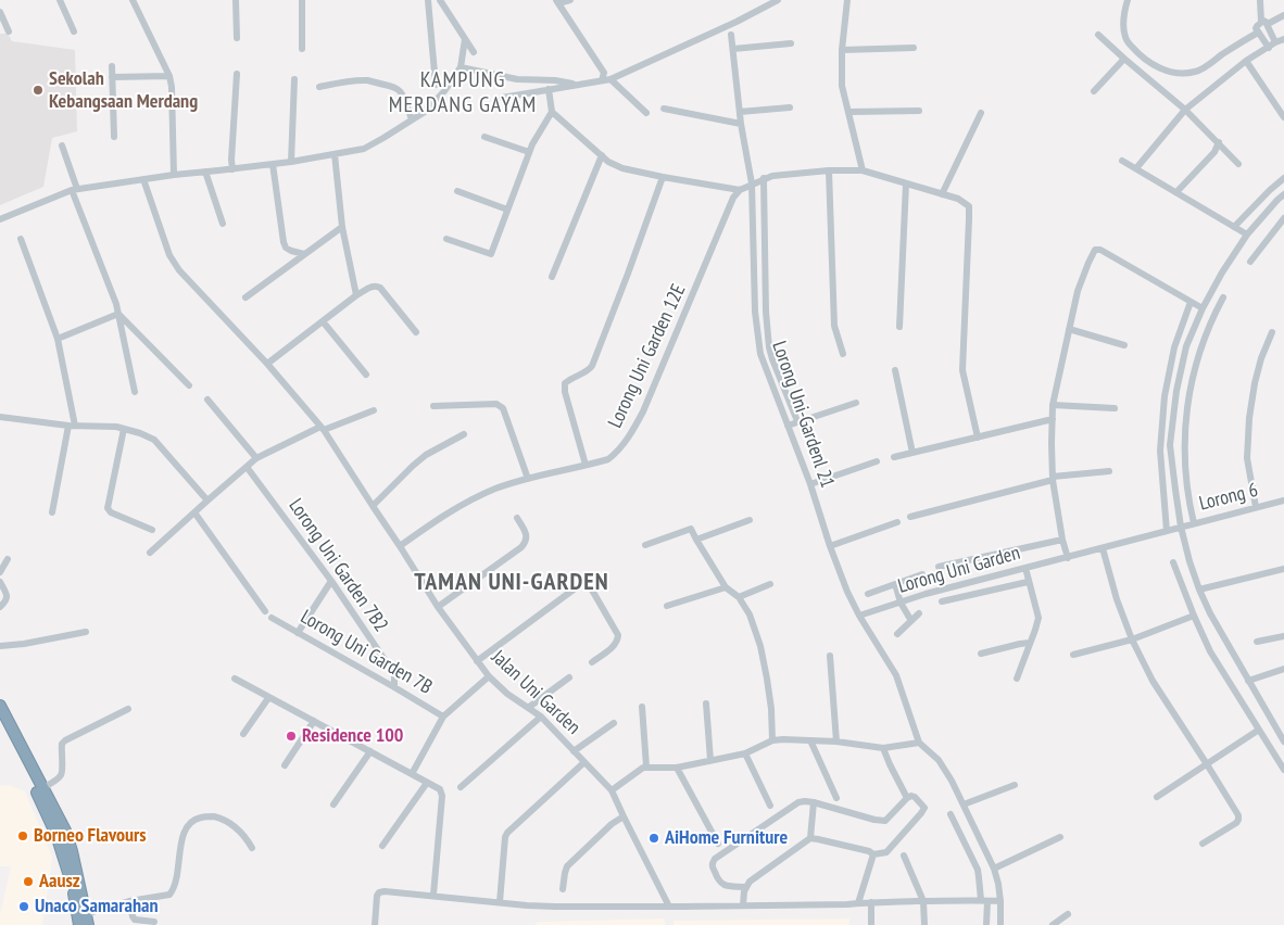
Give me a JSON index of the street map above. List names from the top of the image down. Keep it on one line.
{"streets":{"street":["Lorong Uni Garden 12E","Lorong Uni-Gardenl 21","Lorong 6","Lorong Uni Garden 7B2","Lorong Uni Garden","Lorong Uni Garden 7B","Jalan Uni Garden"]},"crossings":[["Lorong Uni-Gardenl 21","Lorong Uni Garden"],["Lorong 6","Lorong Uni Garden"],["Lorong Uni Garden 7B2","Lorong Uni Garden 7B"]],"districts":["KAMPUNG MERDANG GAYAM","TAMAN UNI-GARDEN"],"places":["Sekolah Kebangsaan Merdang","Residence 100","Borneo Flavours","AiHome Furniture","Aausz","Unaco Samarahan"]}
